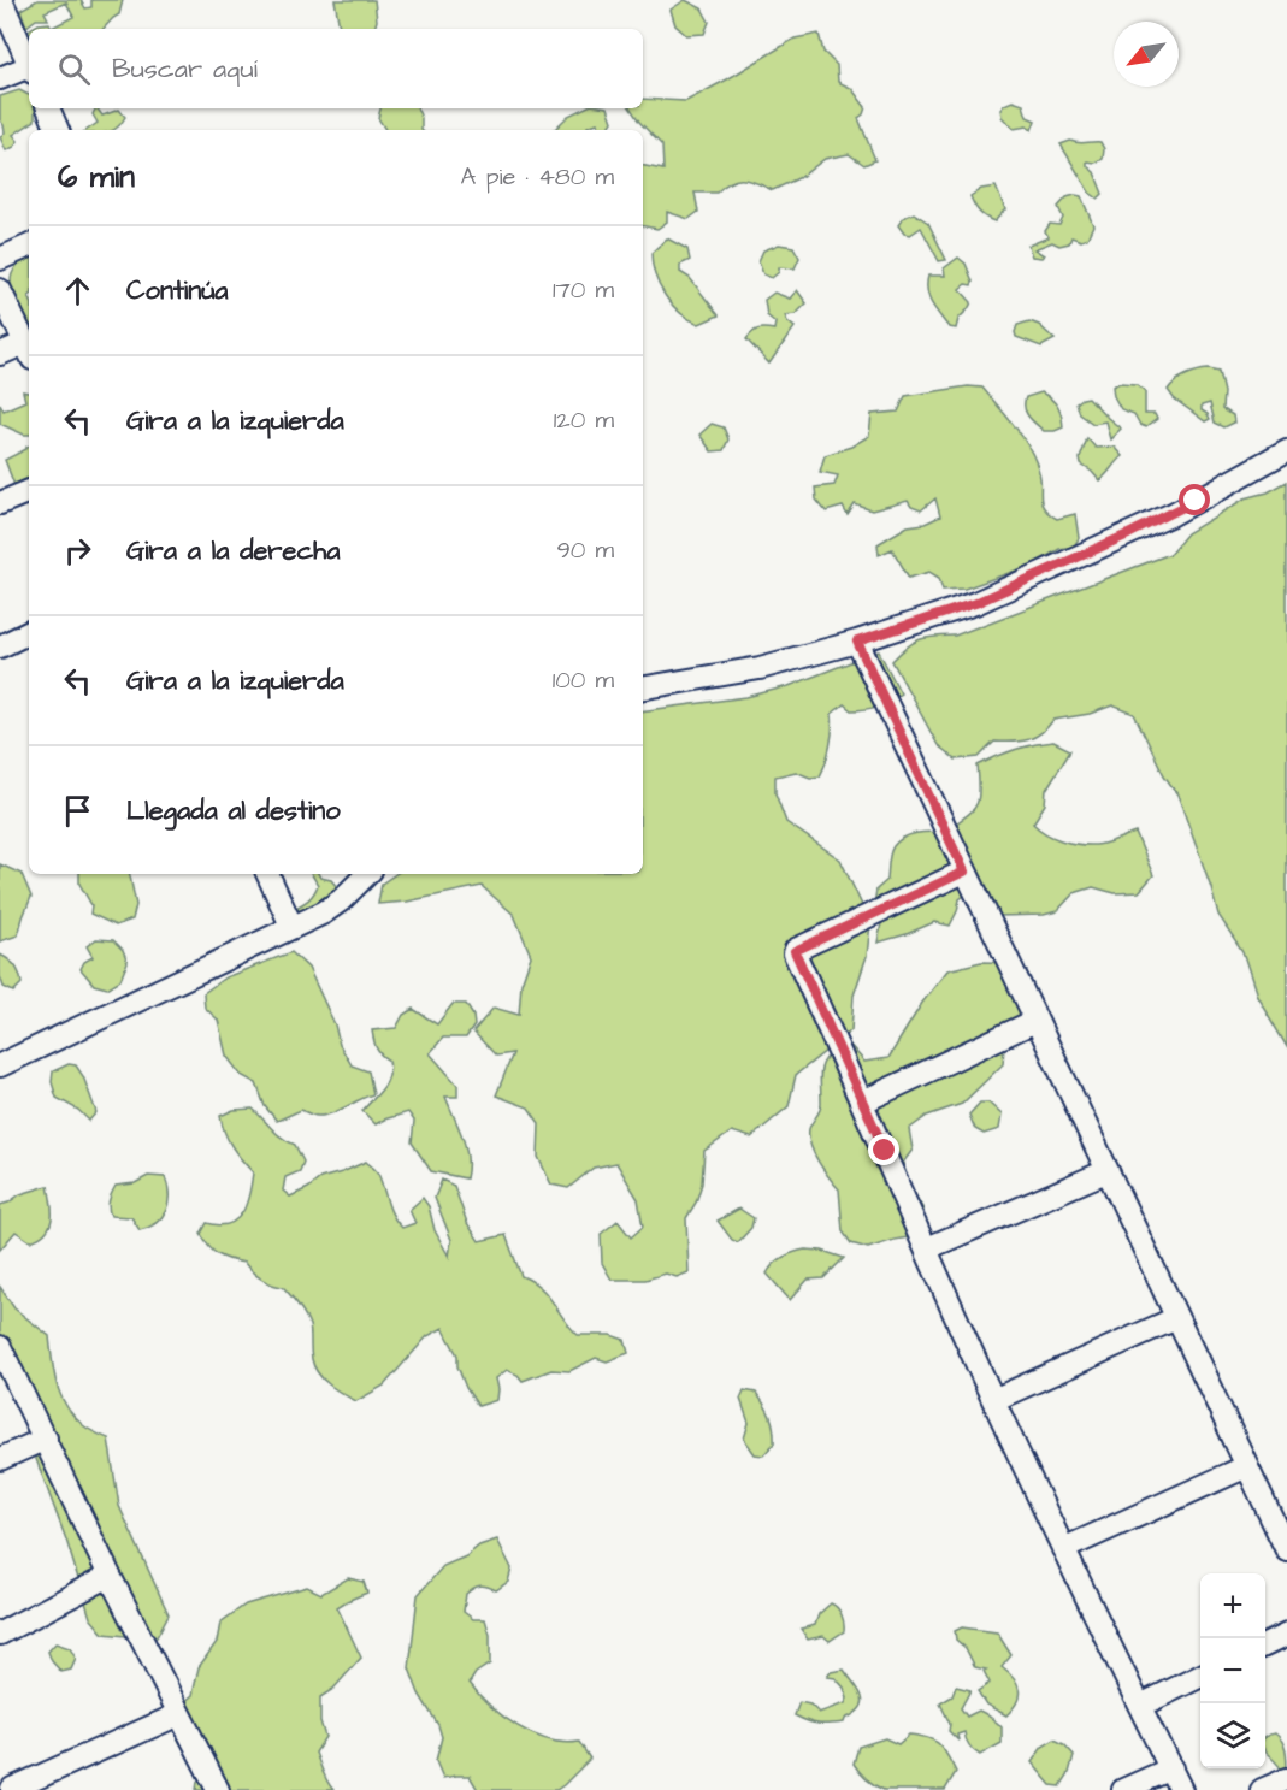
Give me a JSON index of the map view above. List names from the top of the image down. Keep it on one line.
{"north":"bottom left","page":{"search":"Buscar aquí","heading":["6 min","A pie · 480 m"],"list":[["Continúa","170 m"],["Gira a la izquierda","120 m"],["Gira a la derecha","90 m"],["Gira a la izquierda","100 m"],"Llegada al destino"],"map_buttons":["+","−"]}}
